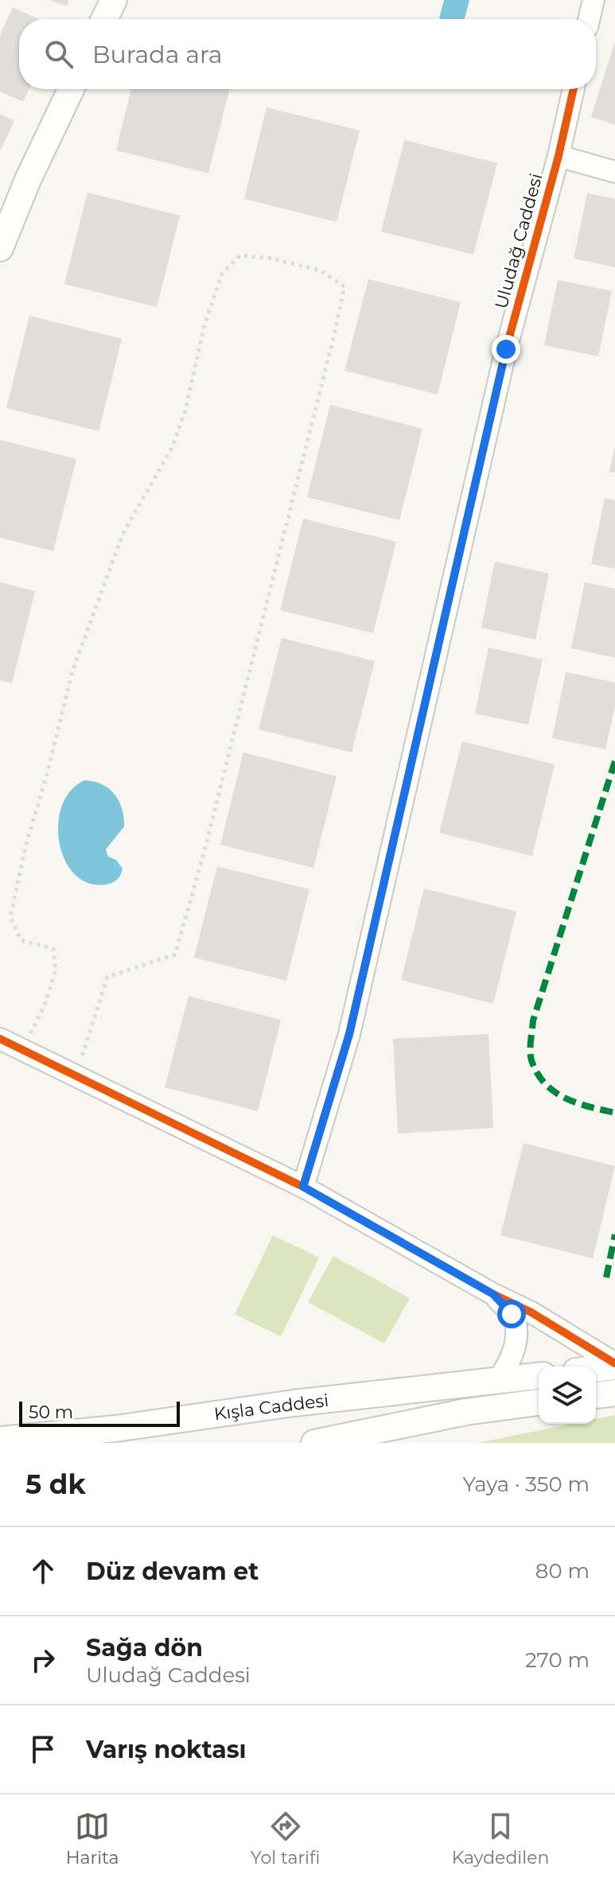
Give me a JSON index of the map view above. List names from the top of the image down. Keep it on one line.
{"streets":{"street":["Uludağ Caddesi","Kışla Caddesi"]},"scale_bar":"50 m","page":{"search":"Burada ara","scale":"50 m","heading":["5 dk","Yaya · 350 m"],"list":[["Düz devam et","80 m"],["Sağa dön","Uludağ Caddesi","270 m"],"Varış noktası"],"nav":["Harita","Yol tarifi","Kaydedilen"]}}
